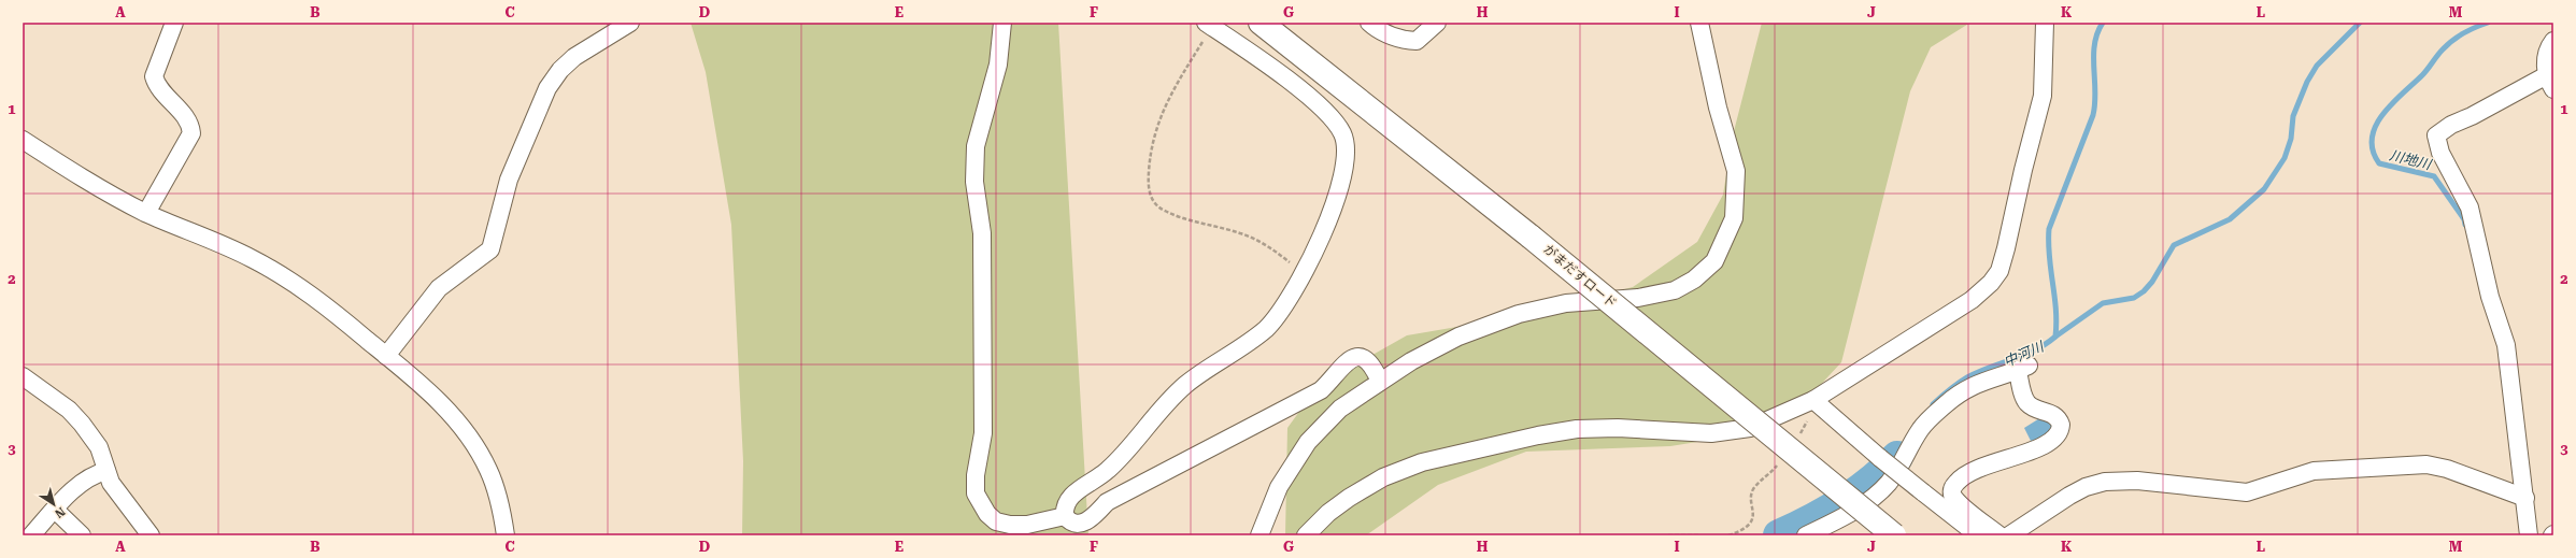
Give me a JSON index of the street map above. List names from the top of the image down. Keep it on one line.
{"streets":{"highway":["がまだすロード"]},"water":["川地川","中河川"],"north":"bottom right","grid":{"columns":["A","B","C","D","E","F","G","H","I","J","K","L","M"],"rows":["1","2","3"]}}
